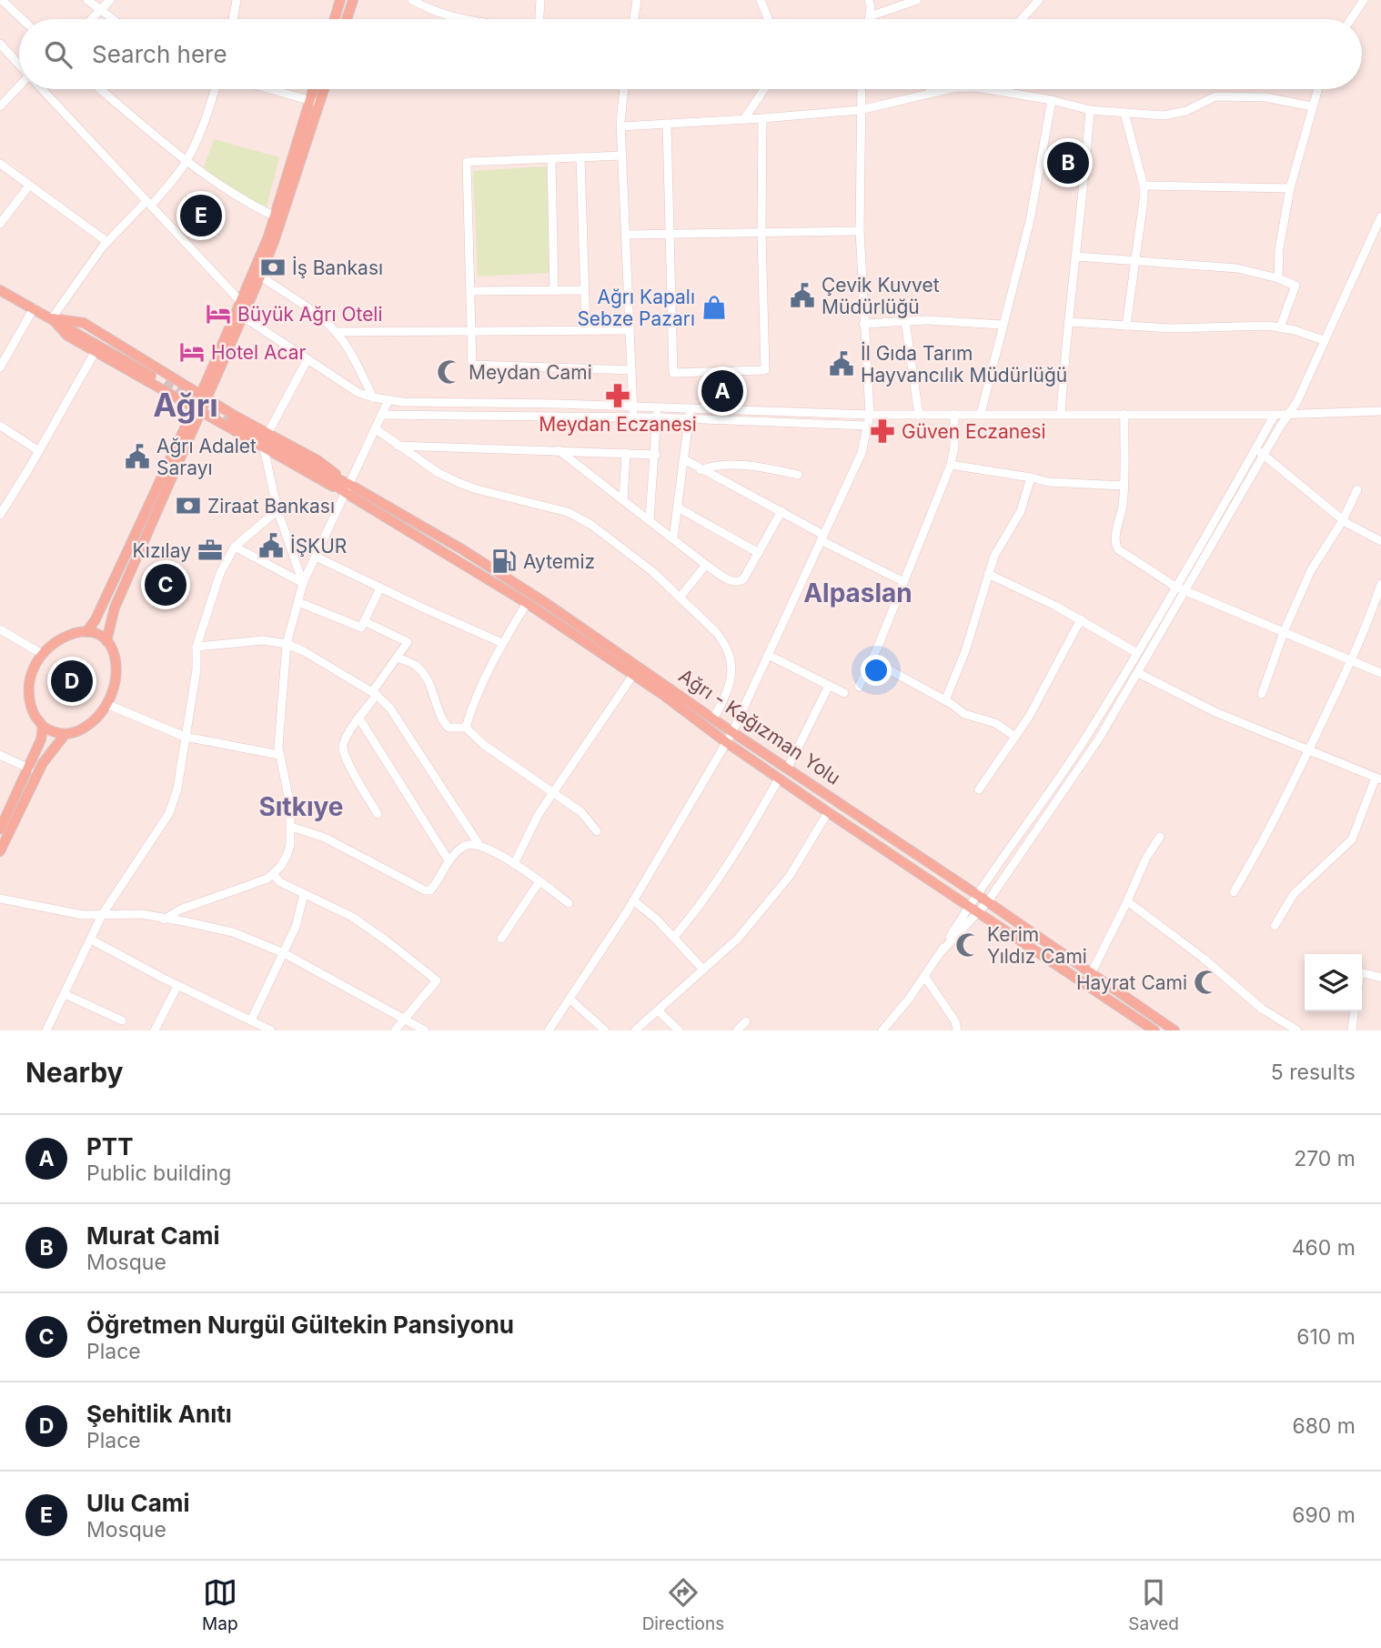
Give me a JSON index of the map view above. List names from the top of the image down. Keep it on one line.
{"streets":{"main road":["Ağrı - Kağızman Yolu"]},"districts":["Ağrı","Alpaslan","Sıtkıye"],"places":{"bank":["İş Bankası","Ziraat Bankası"],"public building":["Çevik Kuvvet Müdürlüğü","İl Gıda Tarım Hayvancılık Müdürlüğü","Ağrı Adalet Sarayı","İŞKUR"],"shop":["Ağrı Kapalı Sebze Pazarı"],"hotel":["Büyük Ağrı Oteli","Hotel Acar"],"mosque":["Meydan Cami","Kerim Yıldız Cami","Hayrat Cami"],"pharmacy":["Meydan Eczanesi","Güven Eczanesi"],"office":["Kızılay"],"fuel station":["Aytemiz"]},"page":{"search":"Search here","pins":["B","E","A","C","D"],"heading":["Nearby","5 results"],"list":[{"mark":"A","name":"PTT","note":"Public building","value":"270 m"},{"mark":"B","name":"Murat Cami","note":"Mosque","value":"460 m"},{"mark":"C","name":"Öğretmen Nurgül Gültekin Pansiyonu","note":"Place","value":"610 m"},{"mark":"D","name":"Şehitlik Anıtı","note":"Place","value":"680 m"},{"mark":"E","name":"Ulu Cami","note":"Mosque","value":"690 m"}],"nav":["Map","Directions","Saved"]}}
